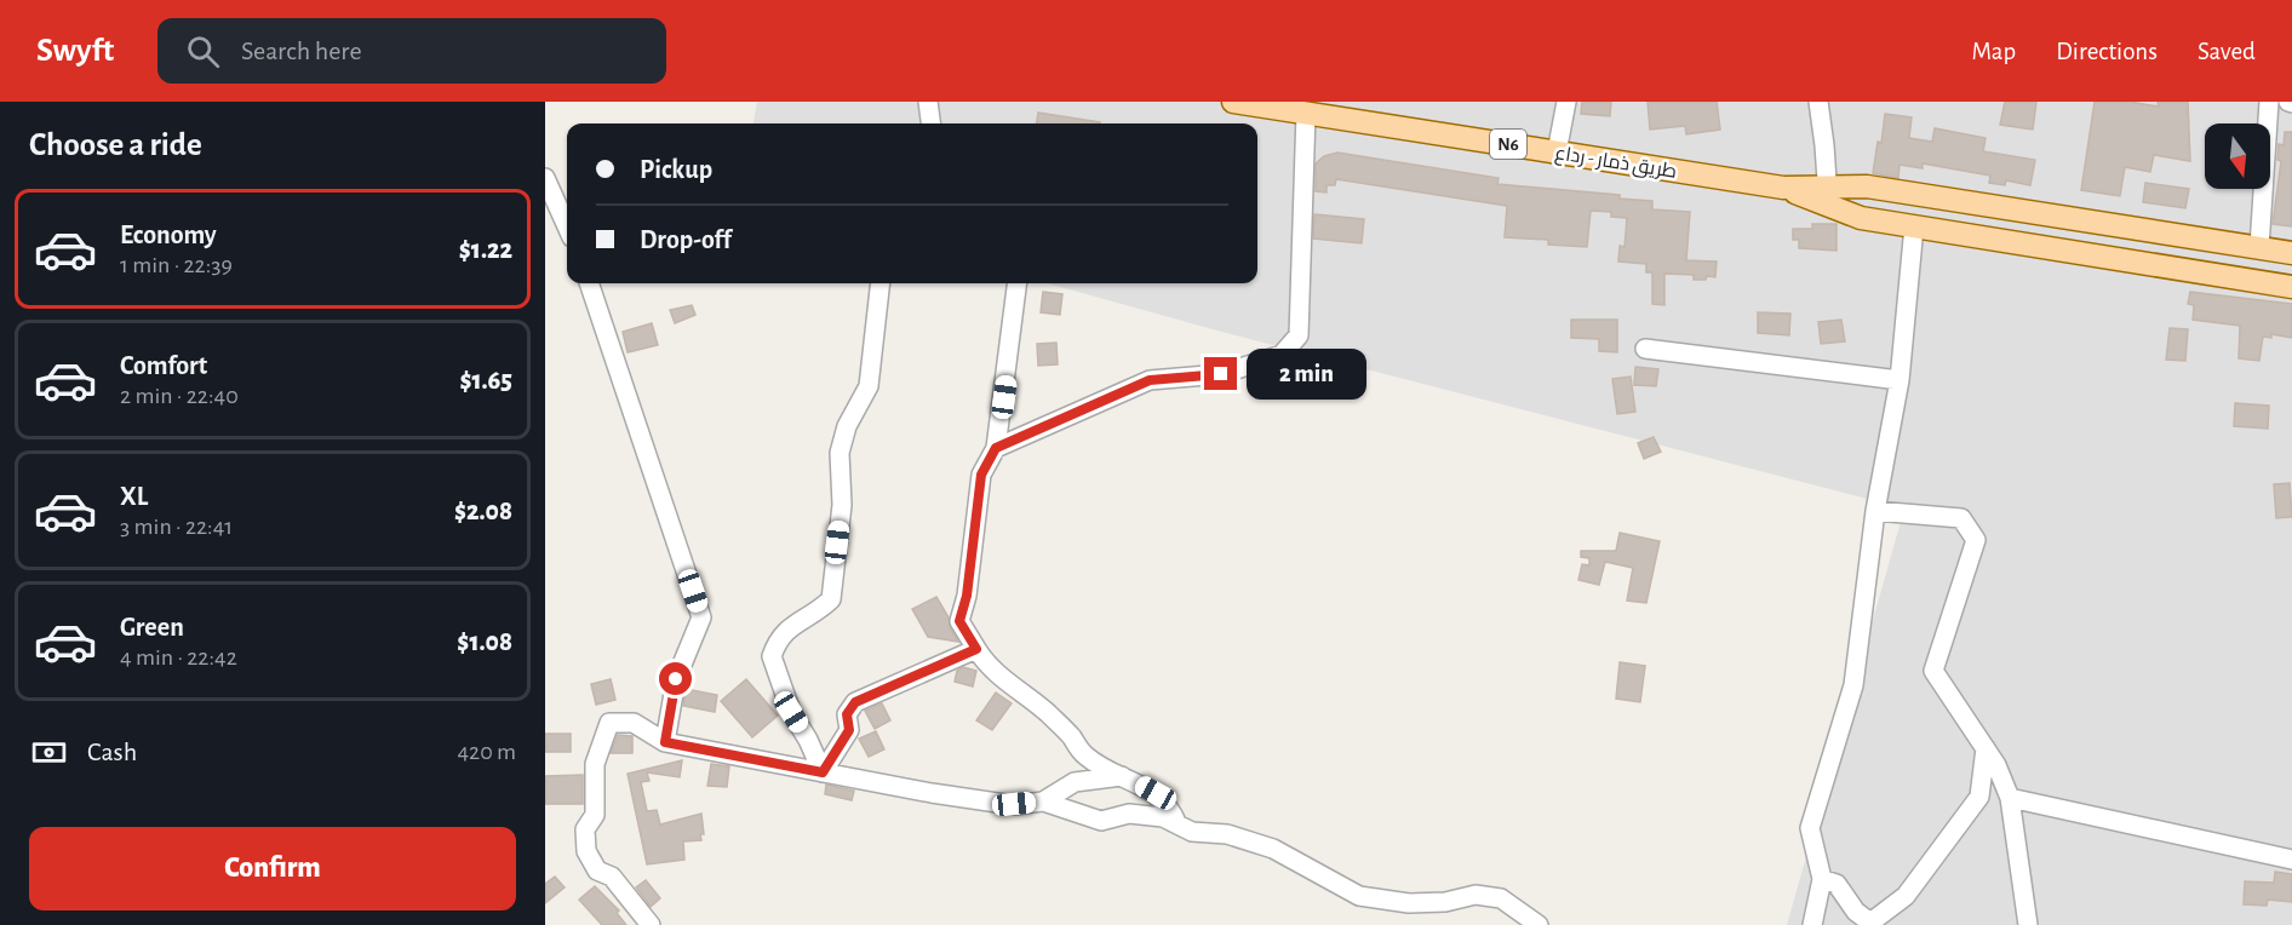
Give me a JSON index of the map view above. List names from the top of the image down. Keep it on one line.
{"streets":{"main road":["N6","طريق ذمار - رداع"]},"crossings":[["N6","طريق ذمار - رداع"]],"north":"bottom","page":{"header":"Swyft","search":"Search here","nav":["Map","Directions","Saved"],"heading":"Choose a ride","banner":["Pickup","Drop-off"],"list":[{"name":"Economy","note":"1 min · 22:39","value":"$1.22"},{"name":"Comfort","note":"2 min · 22:40","value":"$1.65"},{"name":"XL","note":"3 min · 22:41","value":"$2.08"},{"name":"Green","note":"4 min · 22:42","value":"$1.08"}],"bubble":"2 min","pay":["Cash","420 m"],"buttons":"Confirm"}}
